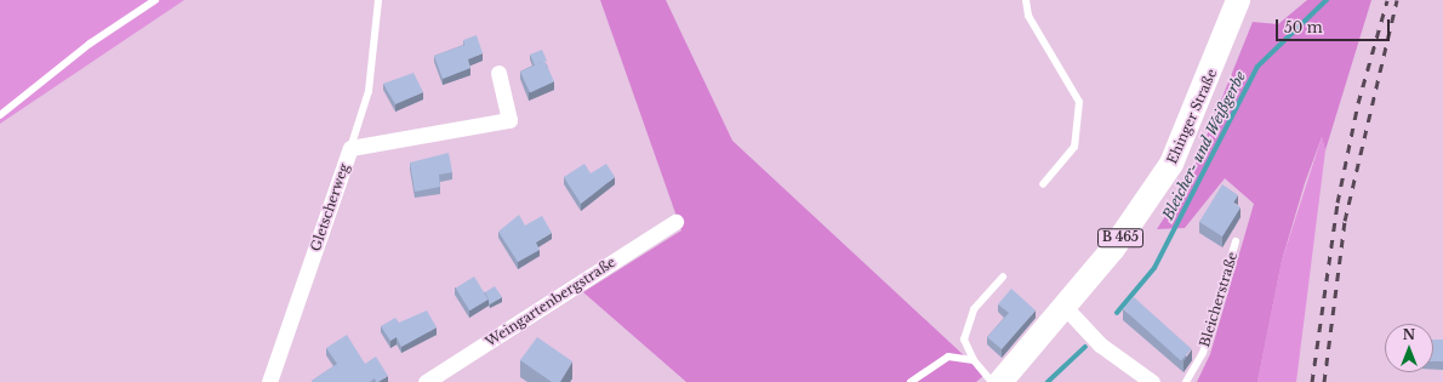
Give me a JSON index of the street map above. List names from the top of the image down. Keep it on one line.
{"streets":{"main road":["Ehinger Straße","B 465"],"street":["Gletscherweg","Weingartenbergstraße"],"lane":["Bleicherstraße"]},"water":["Bleicher- und Weißgerbe"],"scale_bar":"50 m","north":"top"}
